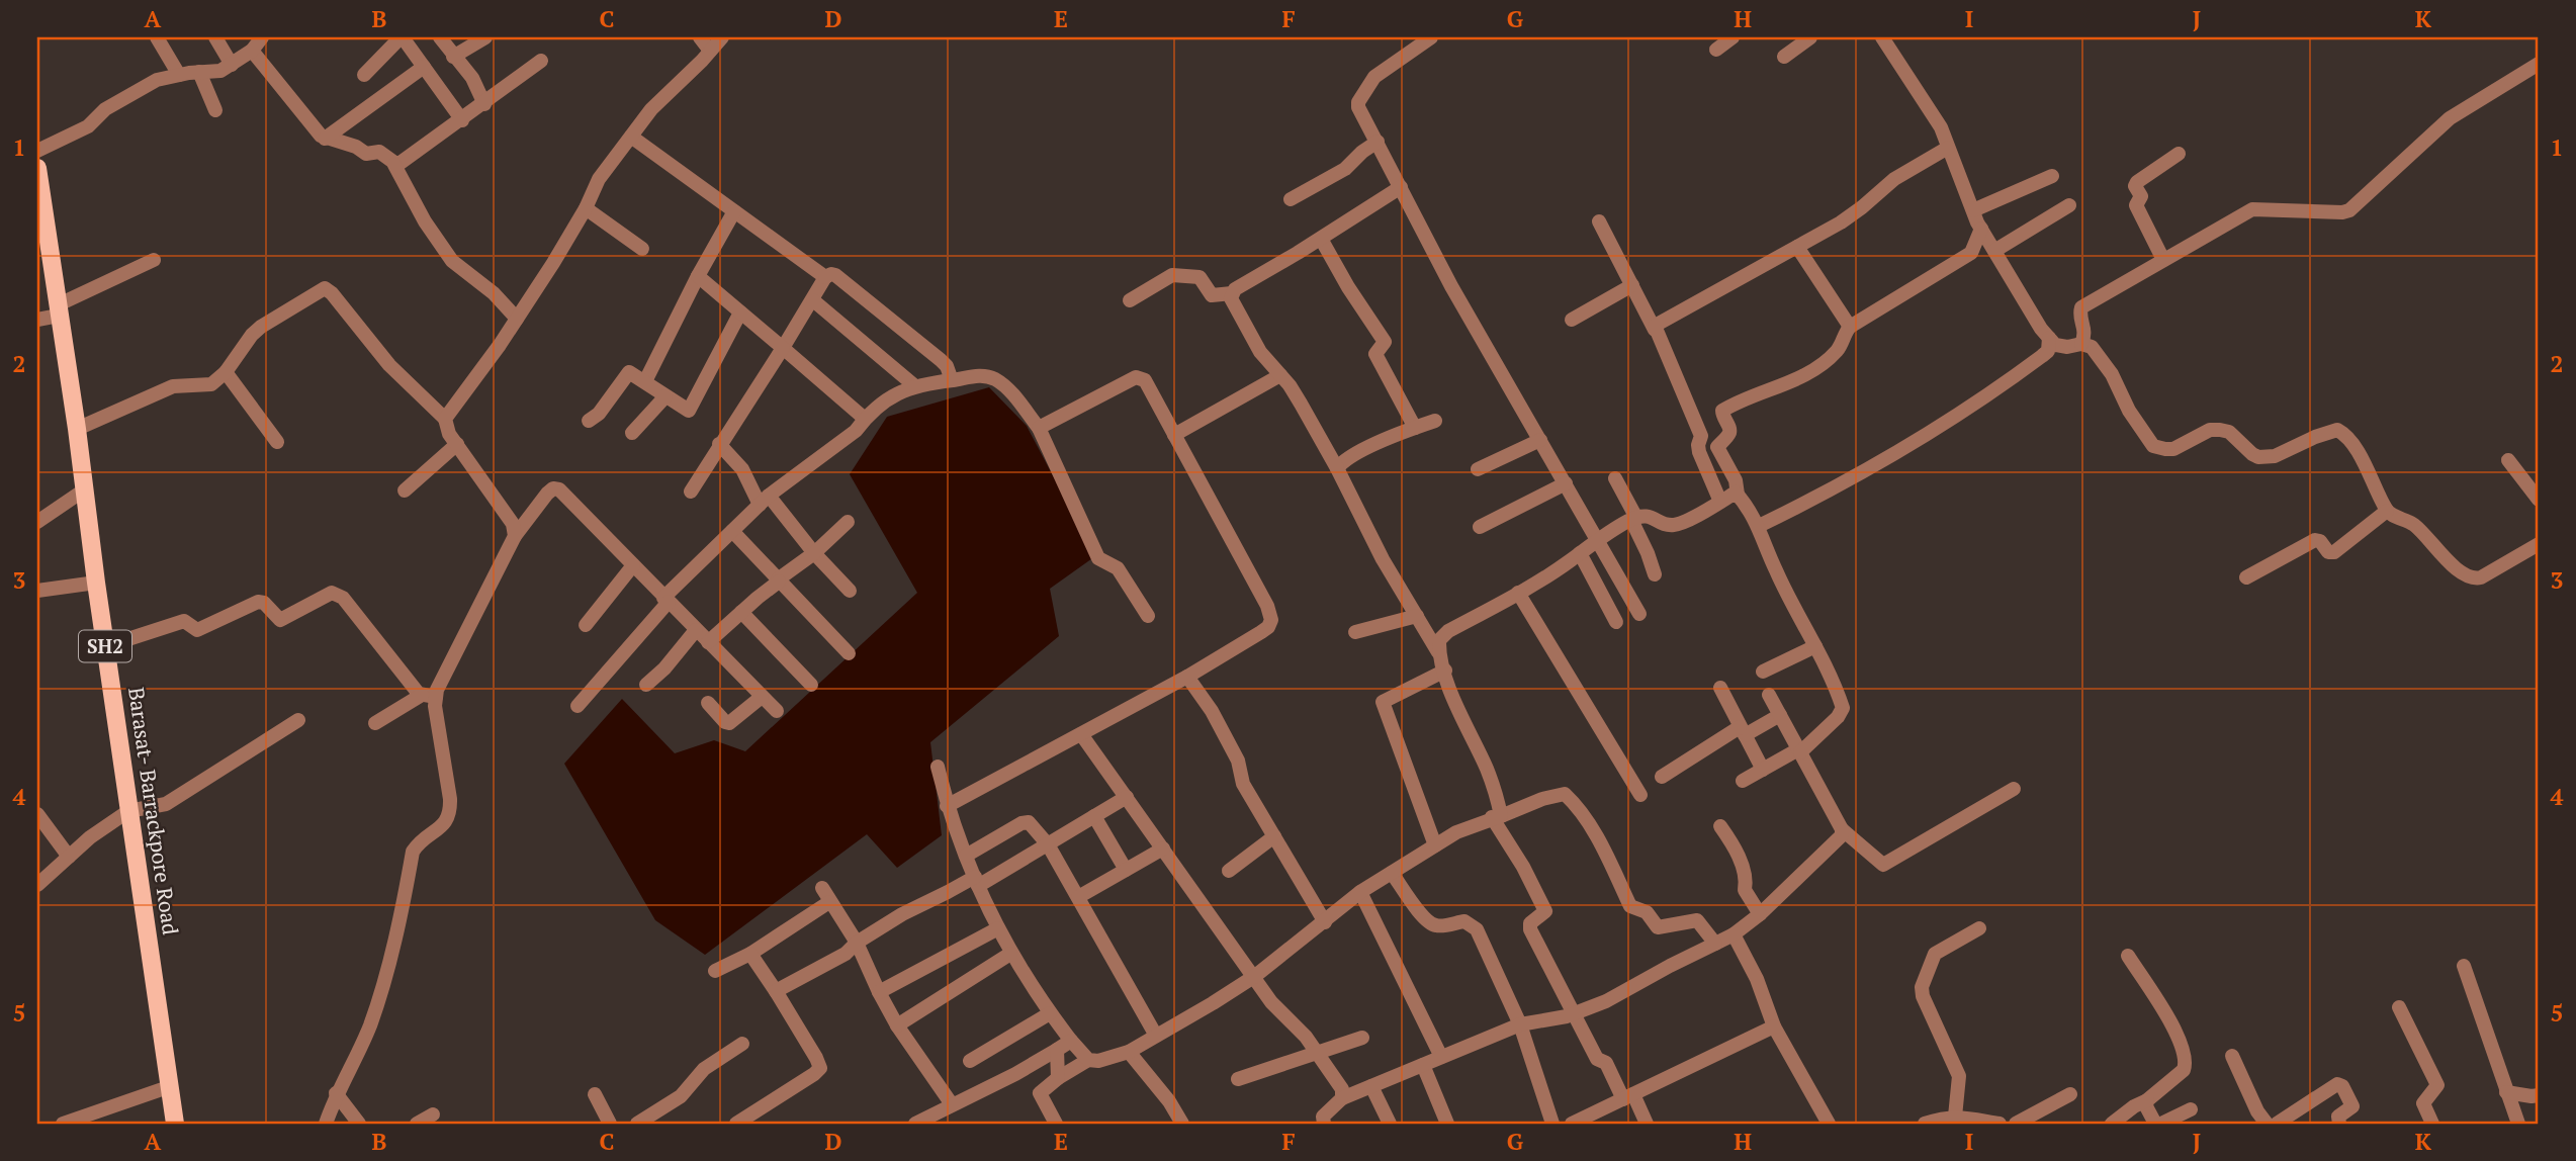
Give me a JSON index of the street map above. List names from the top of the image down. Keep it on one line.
{"streets":{"main road":["SH2","Barasat- Barrackpore Road"]},"grid":{"columns":["A","B","C","D","E","F","G","H","I","J","K"],"rows":["1","2","3","4","5"]}}
